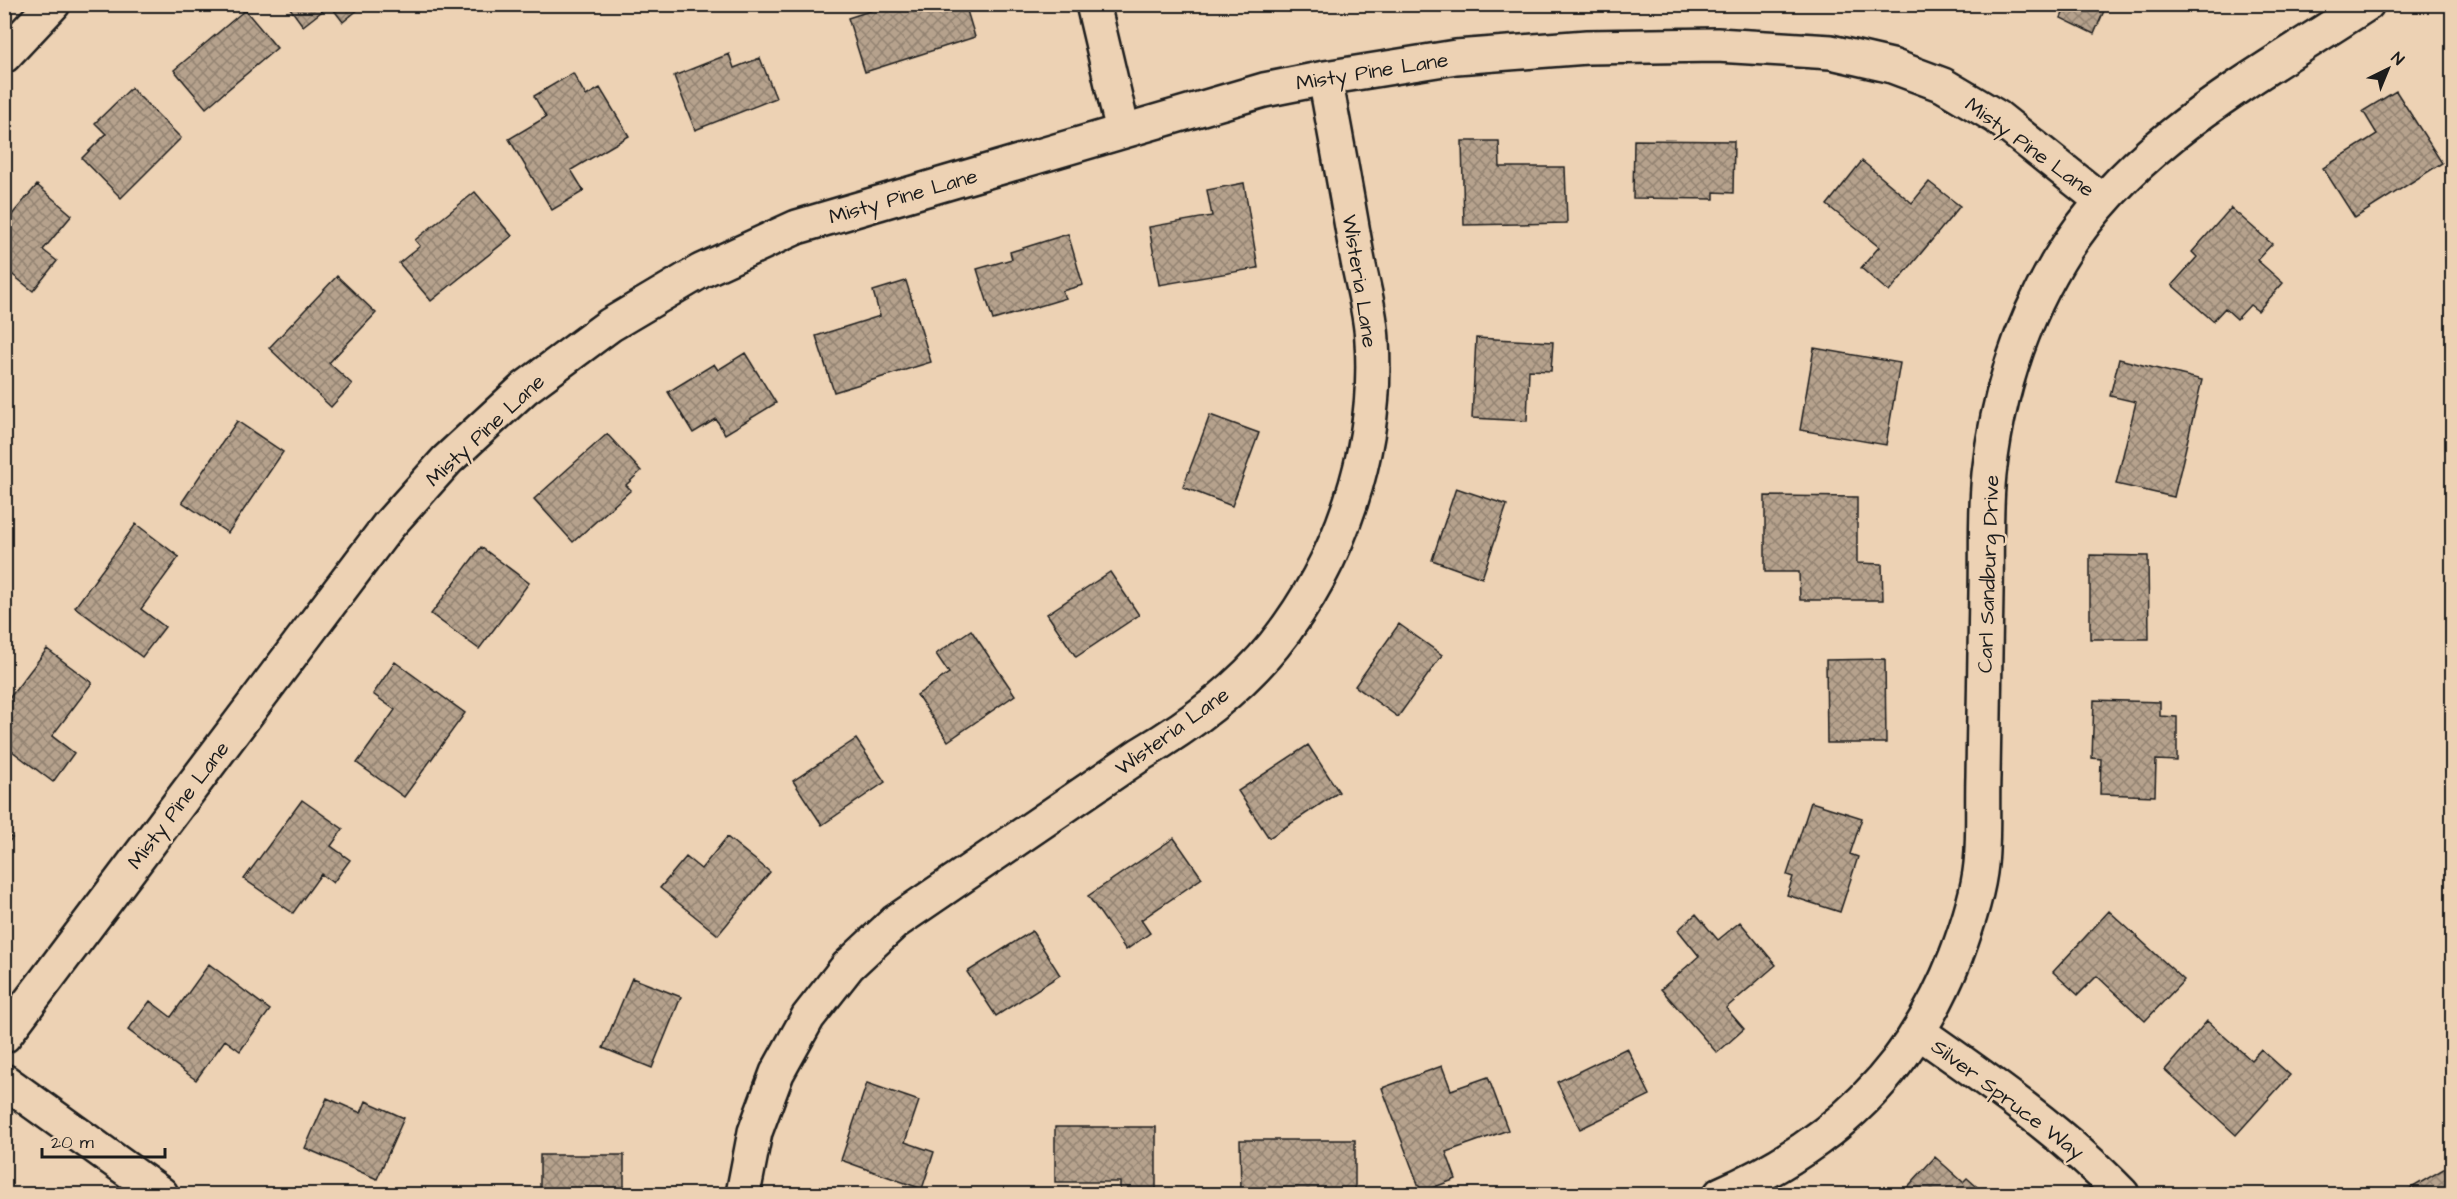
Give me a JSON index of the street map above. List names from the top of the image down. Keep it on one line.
{"streets":{"street":["Misty Pine Lane","Wisteria Lane","Carl Sandburg Drive","Silver Spruce Way"]},"crossings":[["Misty Pine Lane","Wisteria Lane"],["Misty Pine Lane","Carl Sandburg Drive"],["Carl Sandburg Drive","Silver Spruce Way"]],"scale_bar":"20 m","north":"top right"}
